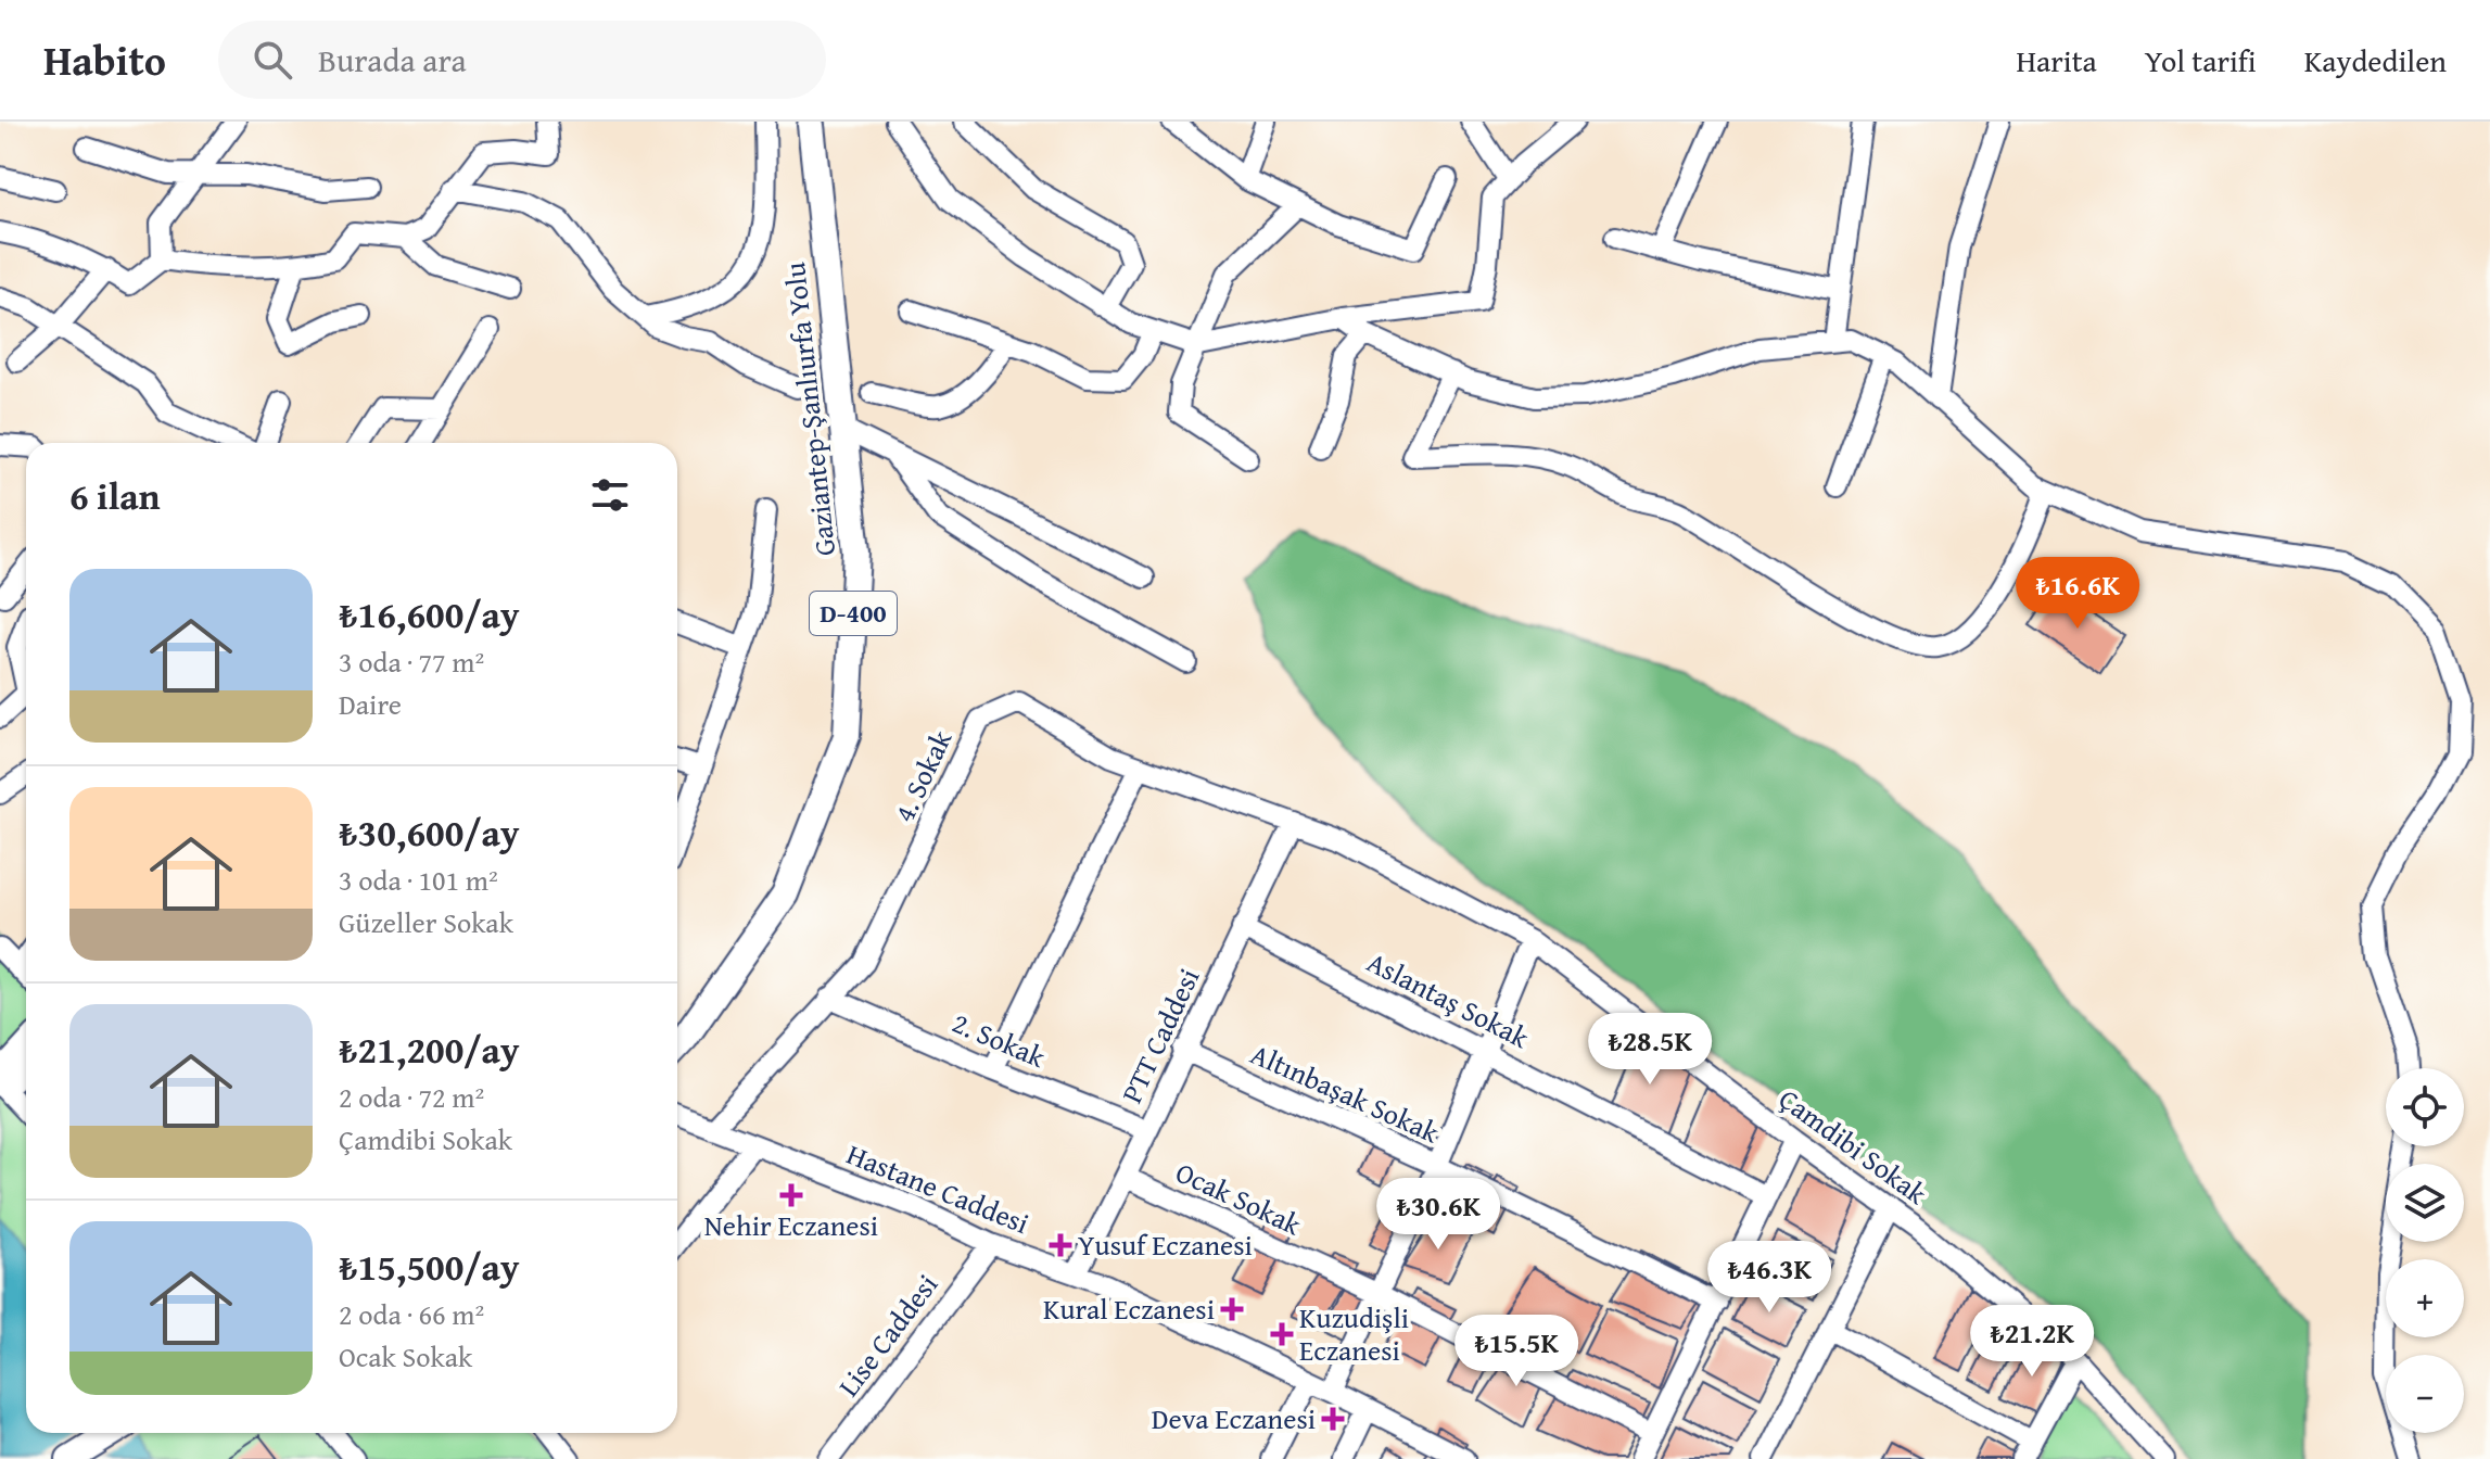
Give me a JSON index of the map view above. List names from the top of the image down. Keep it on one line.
{"streets":{"main road":["Gaziantep-Şanlıurfa Yolu","D-400"],"street":["4. Sokak","Aslantaş Sokak","PTT Caddesi","2. Sokak","Altınbaşak Sokak","Çamdibi Sokak","Hastane Caddesi","Ocak Sokak","Lise Caddesi"]},"crossings":[["4. Sokak","PTT Caddesi"],["4. Sokak","2. Sokak"],["4. Sokak","Çamdibi Sokak"],["4. Sokak","Hastane Caddesi"],["Aslantaş Sokak","PTT Caddesi"],["PTT Caddesi","2. Sokak"],["PTT Caddesi","Altınbaşak Sokak"],["PTT Caddesi","Çamdibi Sokak"],["PTT Caddesi","Hastane Caddesi"],["PTT Caddesi","Ocak Sokak"],["Hastane Caddesi","Lise Caddesi"]],"places":{"health":["Nehir Eczanesi","Yusuf Eczanesi","Kural Eczanesi","Kuzudişli Eczanesi","Deva Eczanesi"]},"page":{"header":"Habito","search":"Burada ara","nav":["Harita","Yol tarifi","Kaydedilen"],"heading":"6 ilan","list":[{"name":"₺16,600/ay","note":"3 oda · 77 m² · Daire"},{"name":"₺30,600/ay","note":"3 oda · 101 m² · Güzeller Sokak"},{"name":"₺21,200/ay","note":"2 oda · 72 m² · Çamdibi Sokak"},{"name":"₺15,500/ay","note":"2 oda · 66 m² · Ocak Sokak"}],"price":["₺16.6K","₺28.5K","₺30.6K","₺46.3K","₺21.2K","₺15.5K"],"map_buttons":["+","−"]}}
